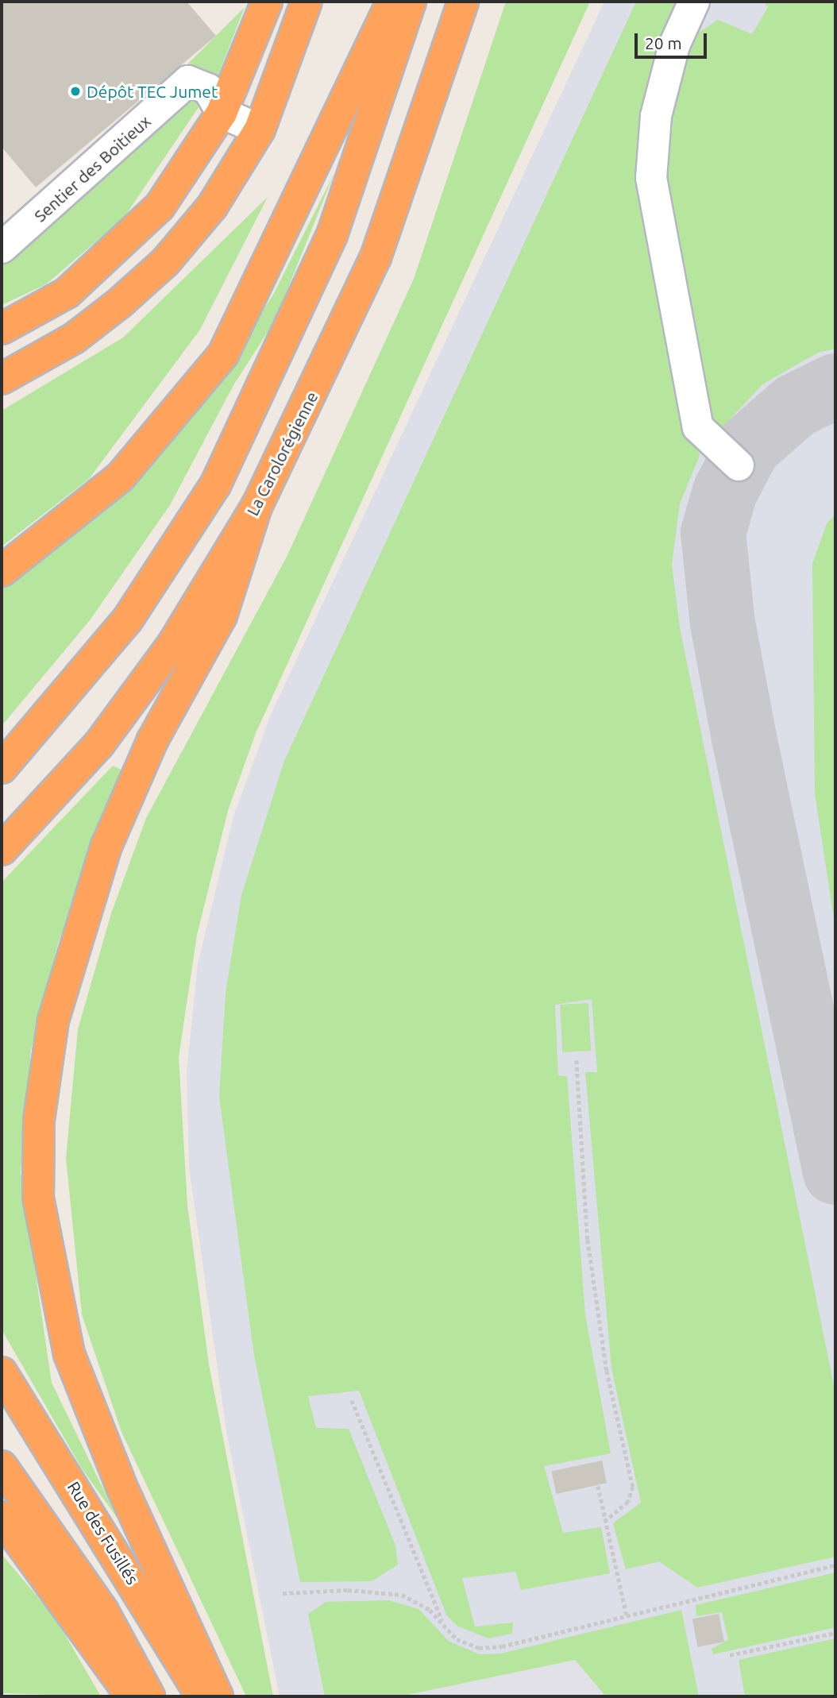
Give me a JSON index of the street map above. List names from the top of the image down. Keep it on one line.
{"streets":{"highway":["La Carolorégienne","Rue des Fusillés"],"lane":["Sentier des Boitieux"]},"places":["Dépôt TEC Jumet"],"scale_bar":"20 m"}
